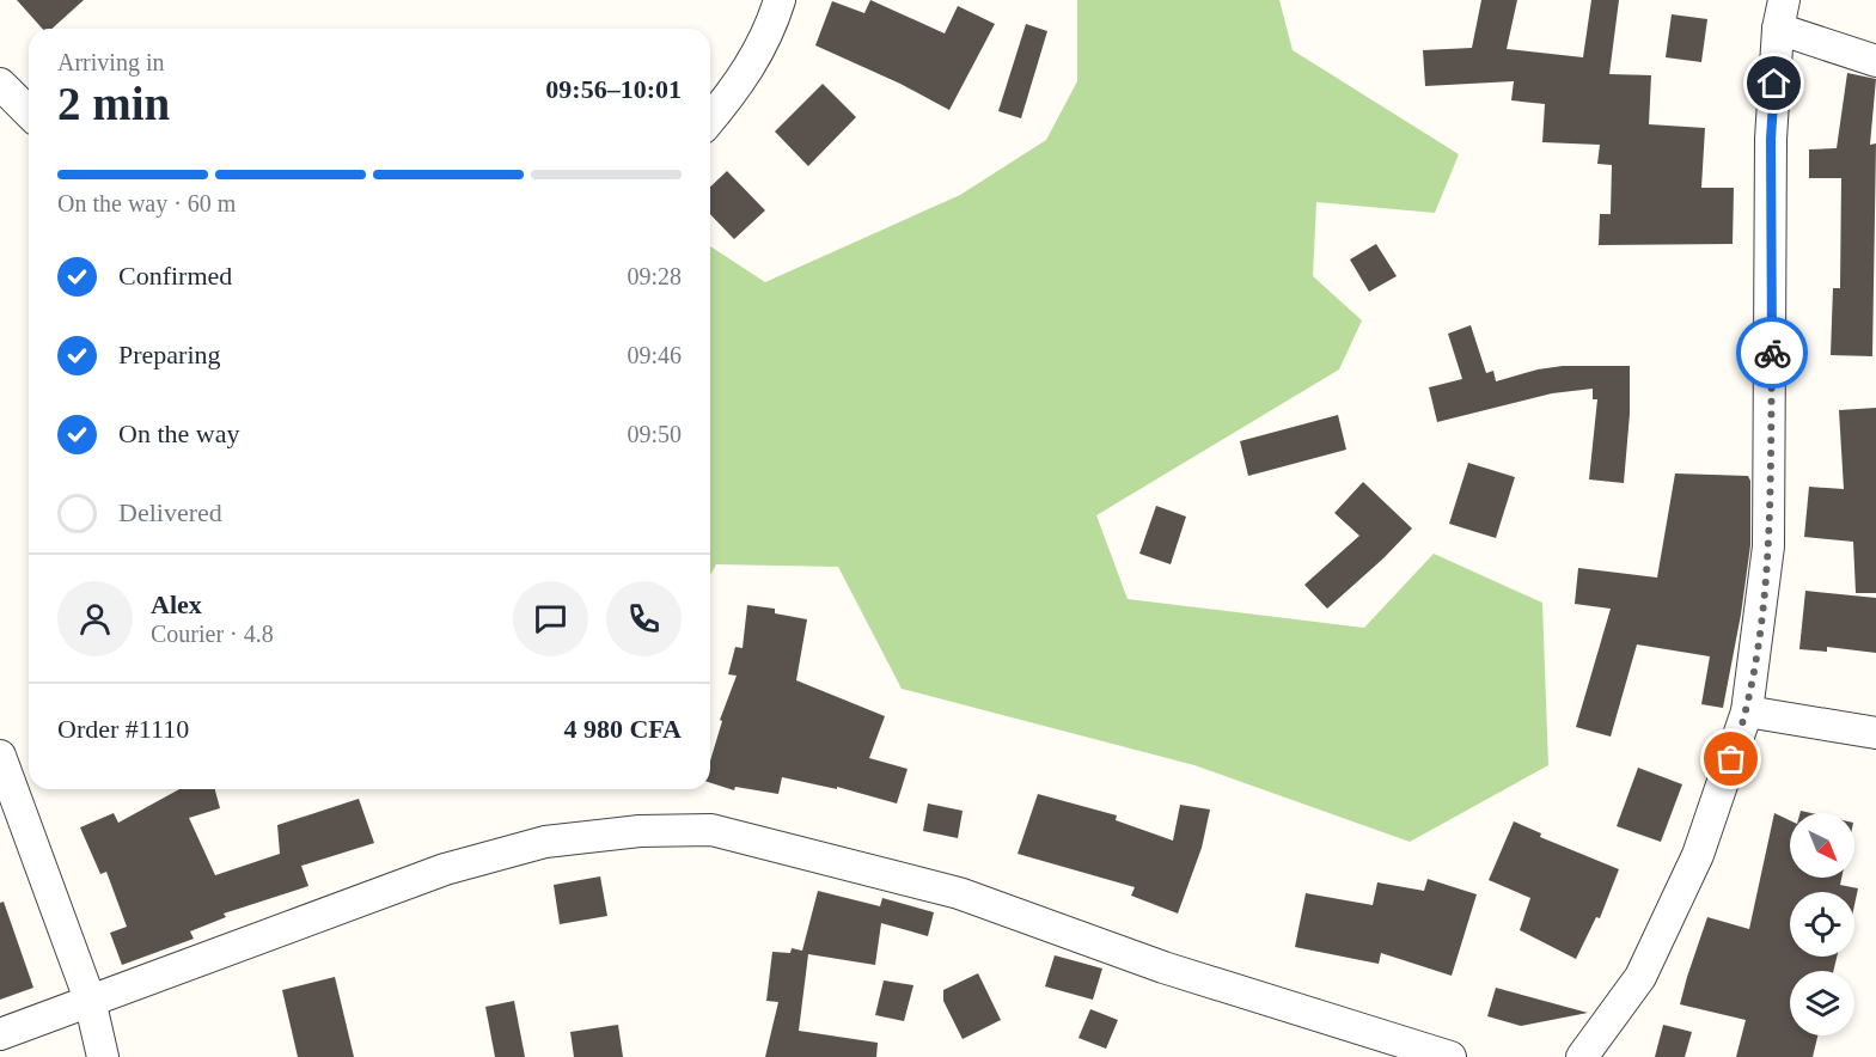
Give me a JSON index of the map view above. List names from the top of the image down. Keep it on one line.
{"north":"bottom right","page":{"heading":["2 min","Arriving in","09:56–10:01"],"panel":["Alex","Courier · 4.8","Order #1110","4 980 CFA"],"bar":"On the way · 60 m","list":[["Confirmed","09:28"],["Preparing","09:46"],["On the way","09:50"],"Delivered"]}}
